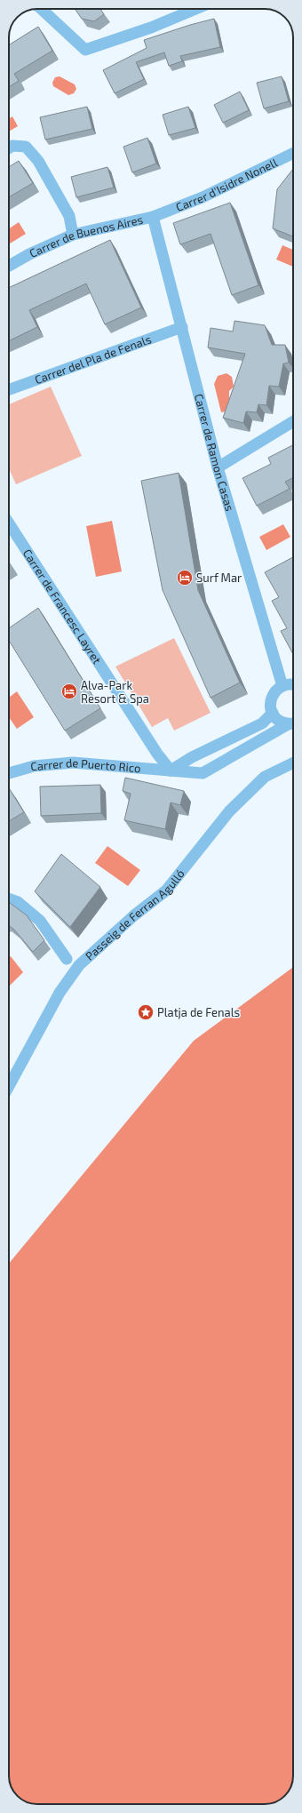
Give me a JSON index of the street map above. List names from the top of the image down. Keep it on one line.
{"streets":{"street":["Carrer d'Isidre Nonell","Carrer de Buenos Aires","Carrer del Pla de Fenals","Carrer de Ramon Casas","Carrer de Francesc Layret","Carrer de Puerto Rico","Passeig de Ferran Agulló"]},"crossings":[["Carrer d'Isidre Nonell","Carrer de Buenos Aires"],["Carrer d'Isidre Nonell","Carrer de Ramon Casas"],["Carrer de Buenos Aires","Carrer de Ramon Casas"],["Carrer del Pla de Fenals","Carrer de Ramon Casas"],["Carrer de Francesc Layret","Carrer de Puerto Rico"]],"places":{"hotel":["Surf Mar","Alva-Park Resort & Spa"],"place":["Platja de Fenals"]}}
